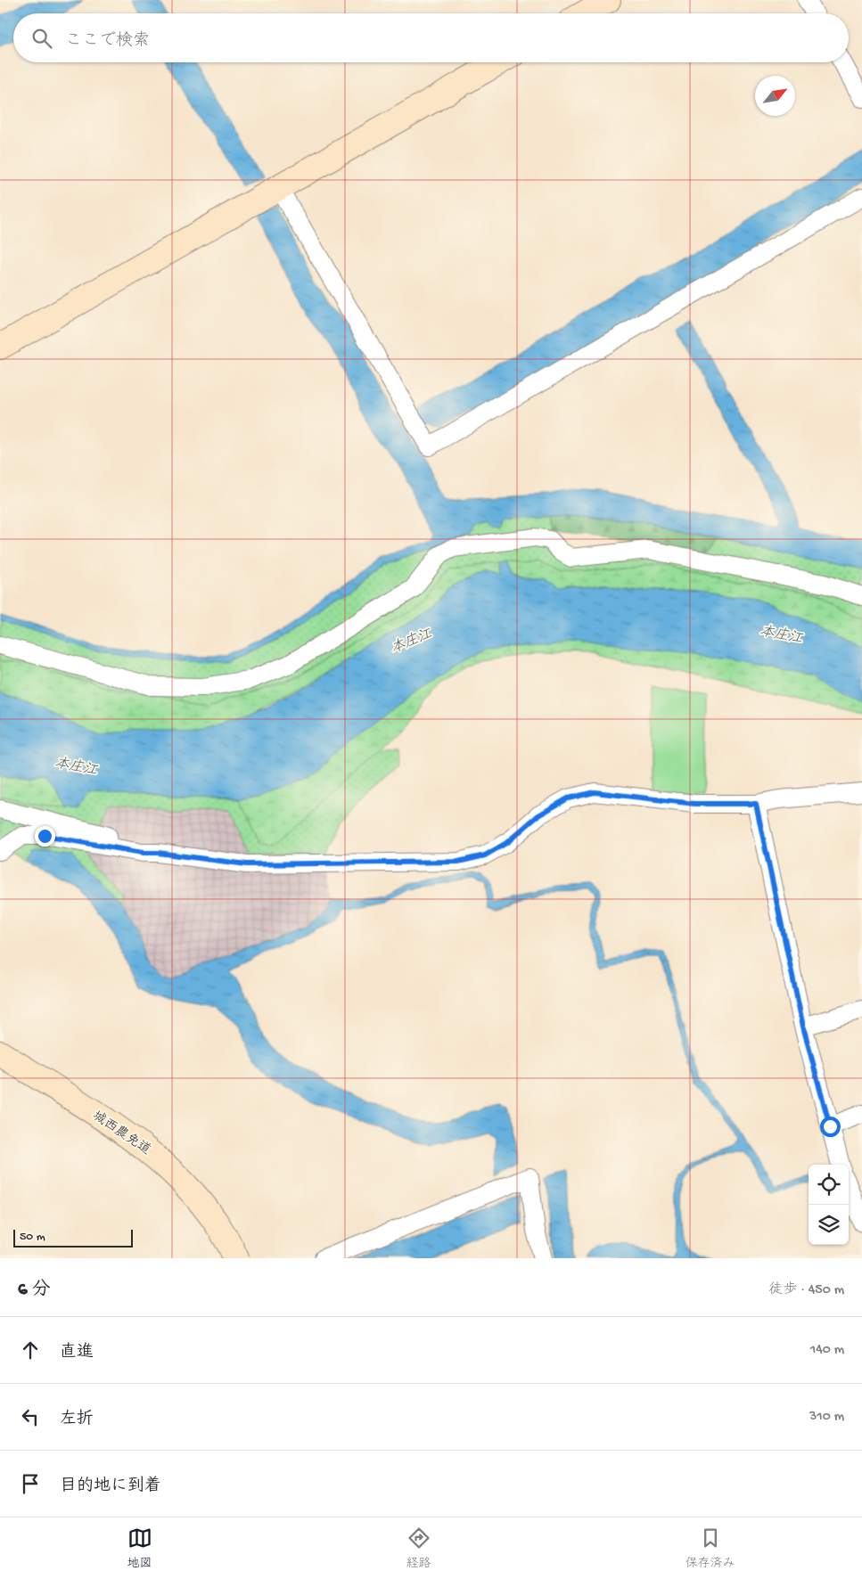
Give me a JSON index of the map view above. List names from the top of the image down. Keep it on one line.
{"streets":{"street":["城西農免道"]},"water":["本庄江"],"scale_bar":"50 m","north":"top right","page":{"search":"ここで検索","scale":"50 m","heading":["6 分","徒歩 · 450 m"],"list":[["直進","140 m"],["左折","310 m"],"目的地に到着"],"nav":["地図","経路","保存済み"]}}
